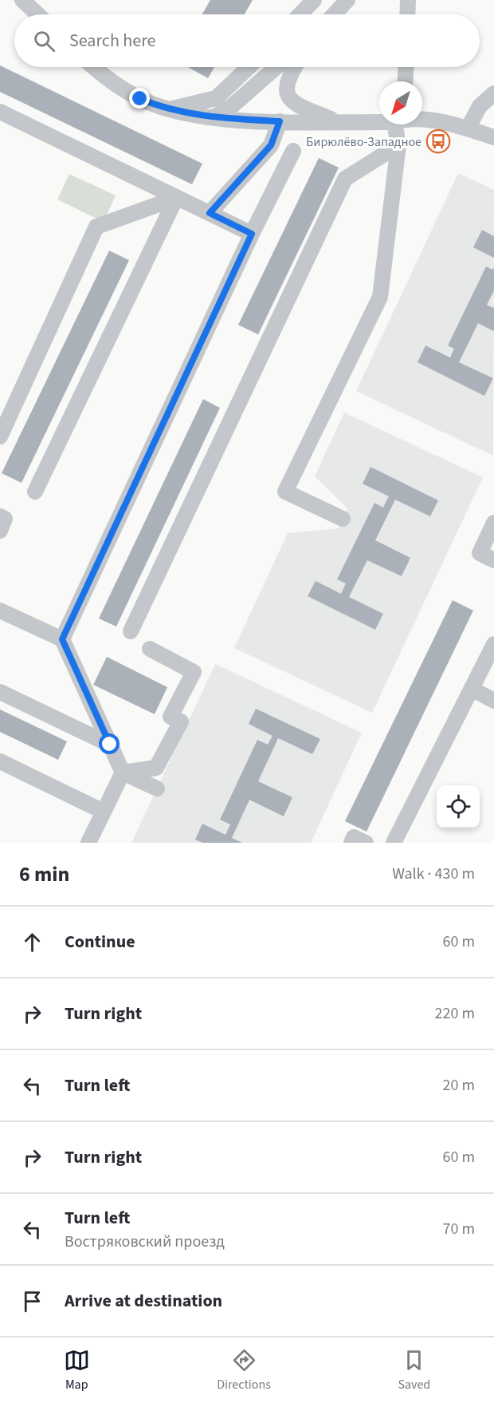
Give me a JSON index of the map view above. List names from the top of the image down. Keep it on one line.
{"places":{"bus stop":["Бирюлёво-Западное"]},"north":"bottom left","page":{"search":"Search here","heading":["6 min","Walk · 430 m"],"list":[["Continue","60 m"],["Turn right","220 m"],["Turn left","20 m"],["Turn right","60 m"],["Turn left","Востряковский проезд","70 m"],"Arrive at destination"],"nav":["Map","Directions","Saved"]}}
